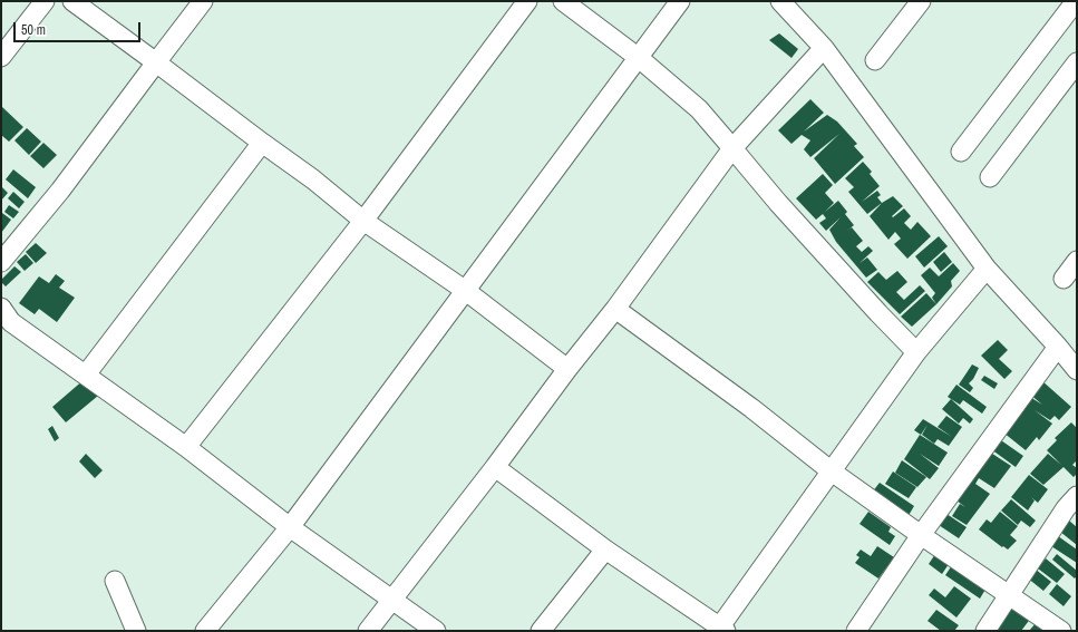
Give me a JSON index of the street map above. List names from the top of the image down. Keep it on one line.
{"scale_bar":"50 m"}
